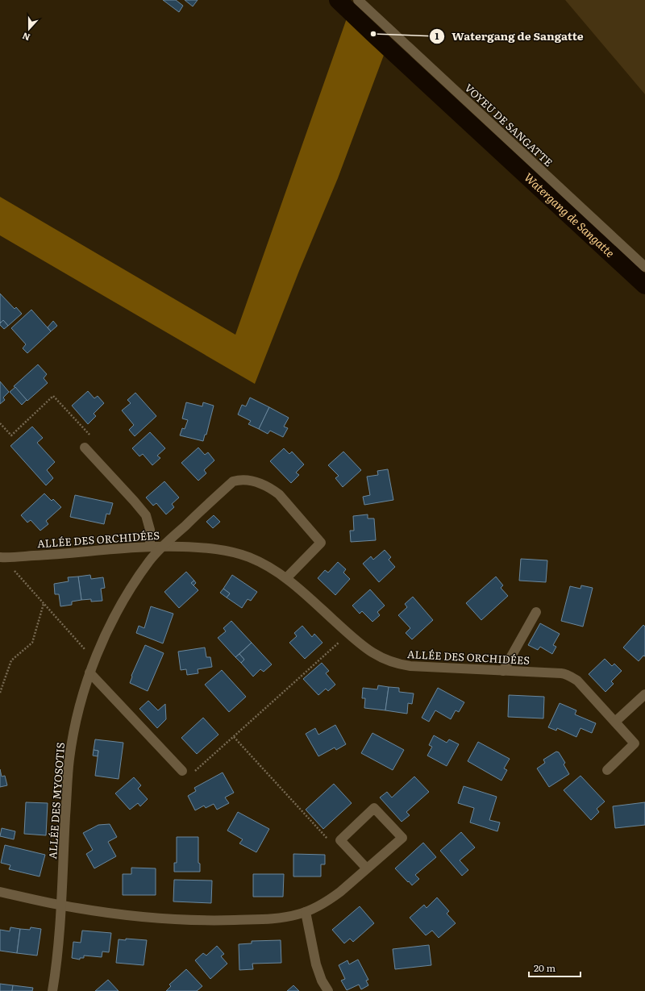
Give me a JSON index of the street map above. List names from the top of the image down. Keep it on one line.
{"streets":{"street":["VOYEU DE SANGATTE","ALLÉE DES ORCHIDÉES","ALLÉE DES MYOSOTIS"]},"crossings":[["ALLÉE DES ORCHIDÉES","ALLÉE DES MYOSOTIS"]],"water":["Watergang de Sangatte"],"places":["Watergang de Sangatte"],"scale_bar":"20 m","north":"bottom"}
